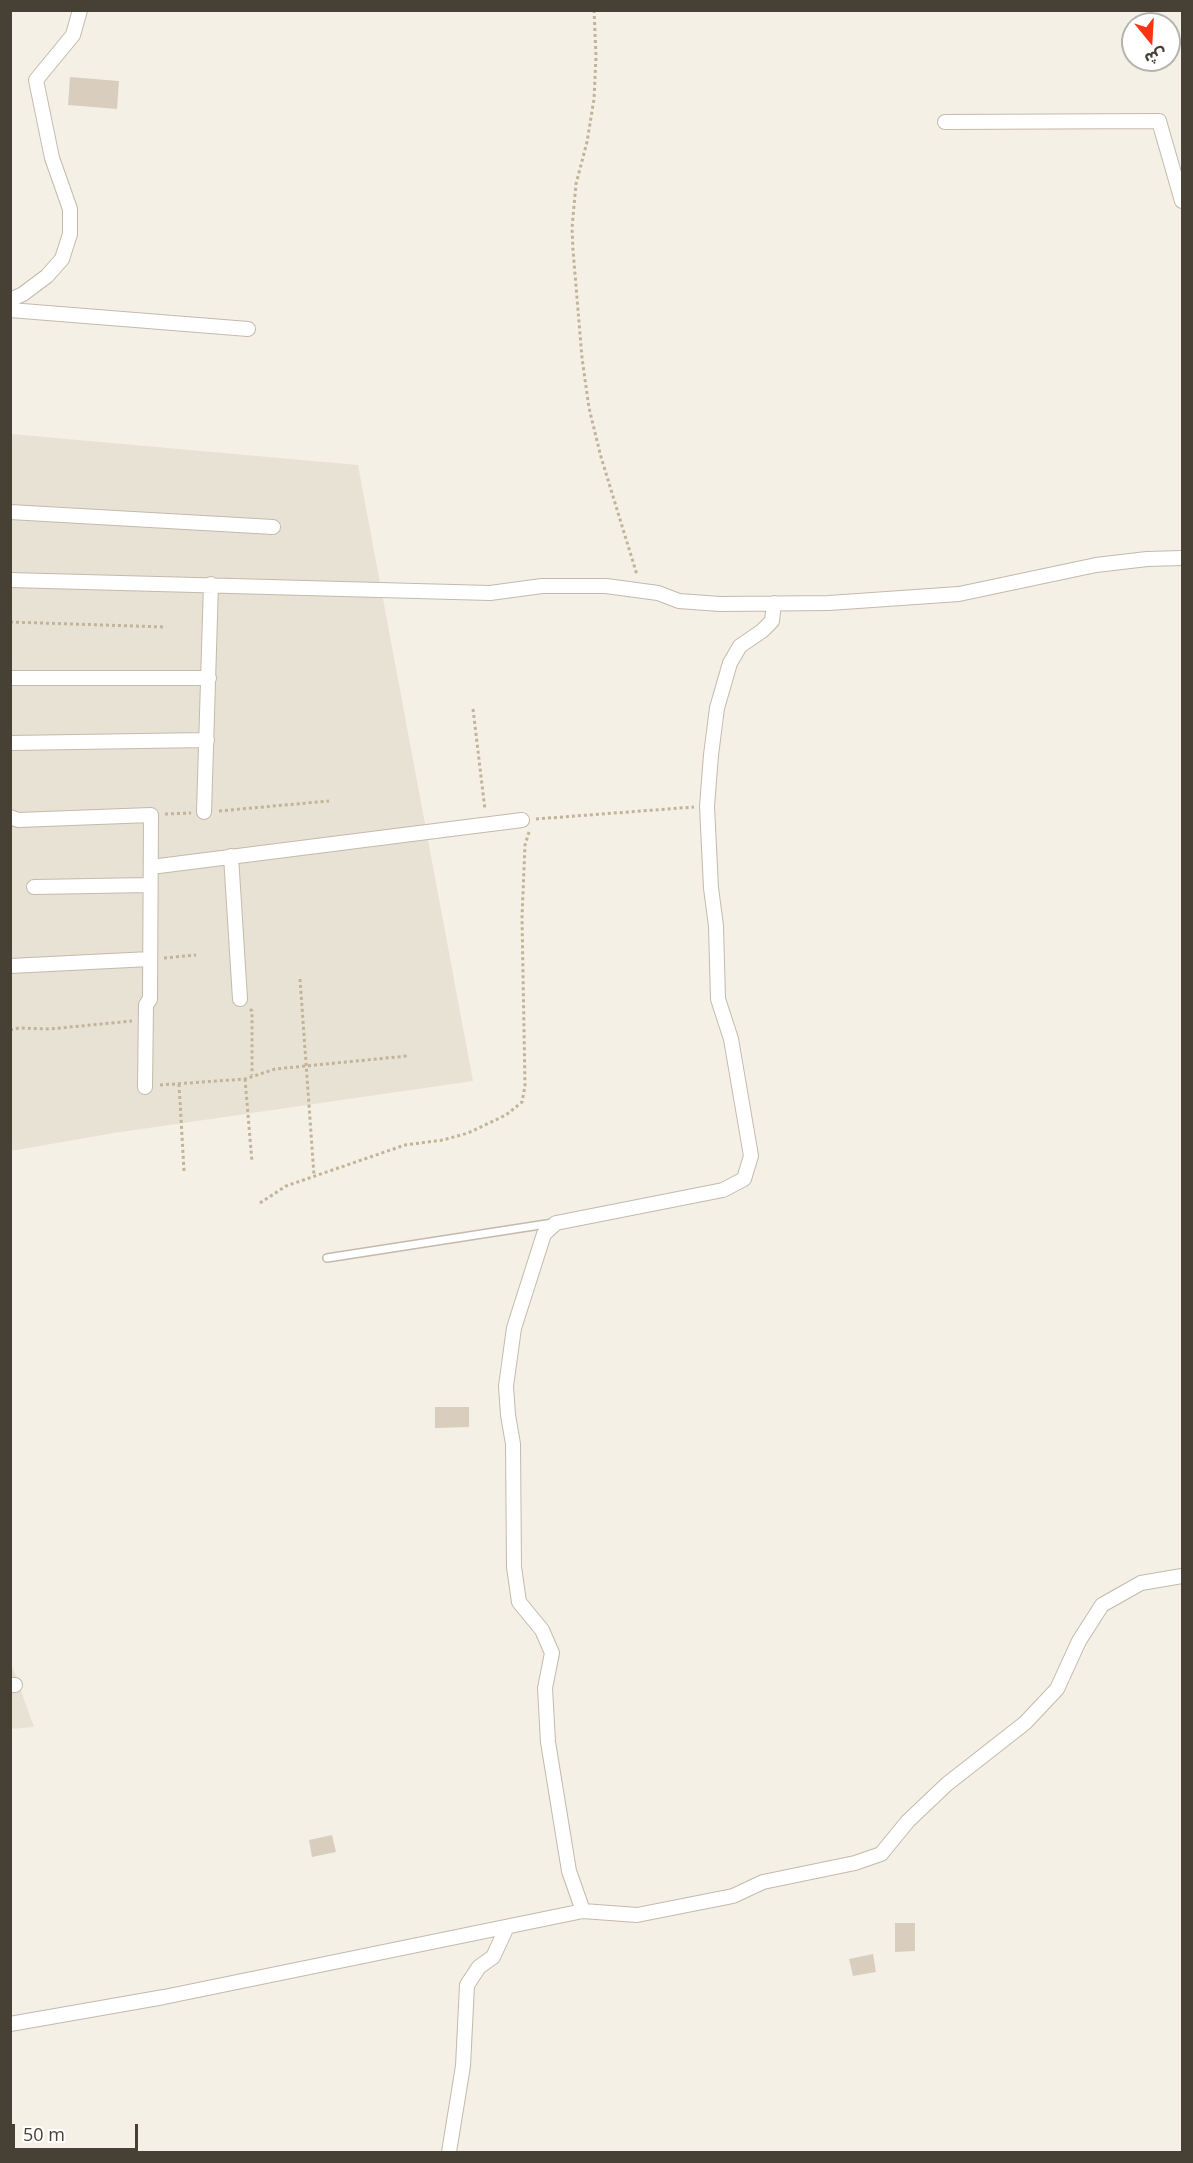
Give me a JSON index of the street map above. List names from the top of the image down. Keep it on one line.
{"scale_bar":"50 m","north":"bottom"}
